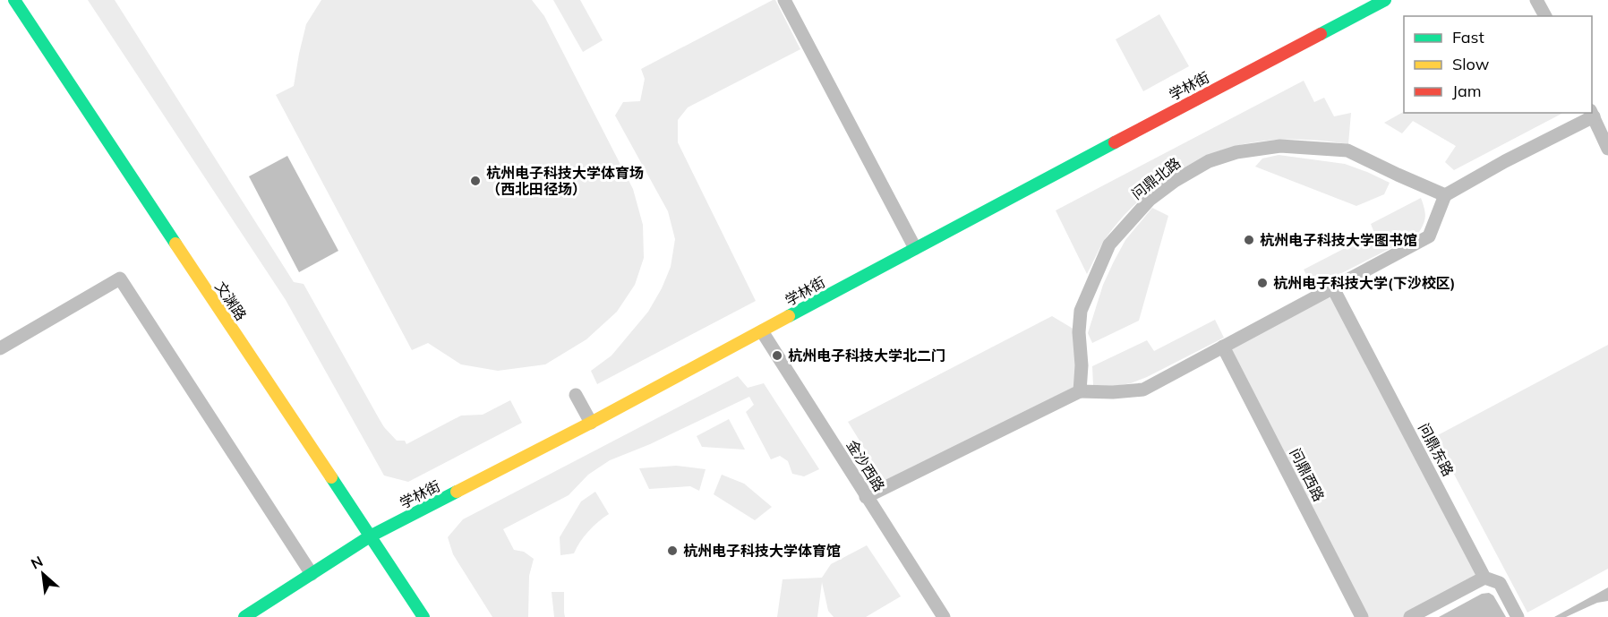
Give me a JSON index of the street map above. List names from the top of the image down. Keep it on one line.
{"streets":{"main road":["学林街","文渊路"],"street":["问鼎北路","问鼎东路","金沙西路","问鼎西路"]},"crossings":[["学林街","文渊路"],["学林街","金沙西路"]],"places":["杭州电子科技大学体育场 （西北田径场）","杭州电子科技大学图书馆","杭州电子科技大学(下沙校区)","杭州电子科技大学北二门","杭州电子科技大学体育馆"],"legend":["Fast","Slow","Jam"],"north":"top left"}
